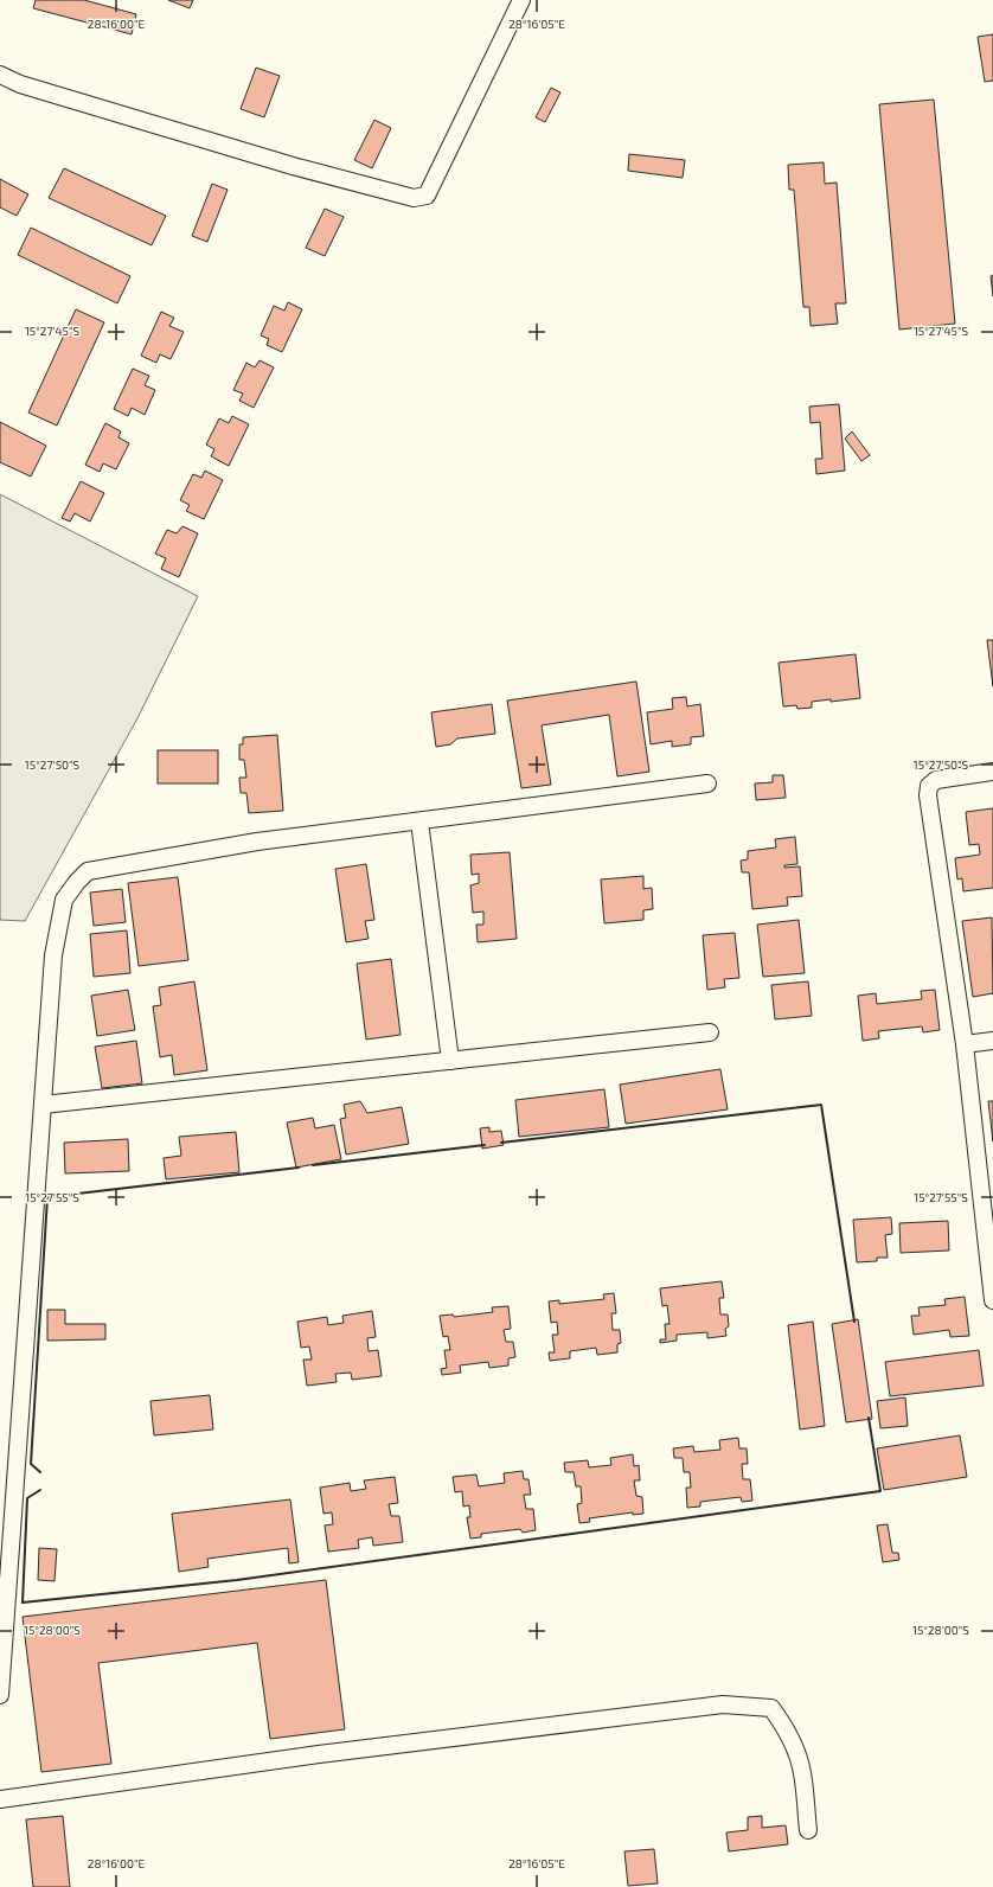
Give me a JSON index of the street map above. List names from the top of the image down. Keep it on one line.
{"coordinates":["28°16'00\"E","28°16'05\"E","15°27'45\"S","15°27'50\"S","15°27'55\"S","15°28'00\"S"]}
